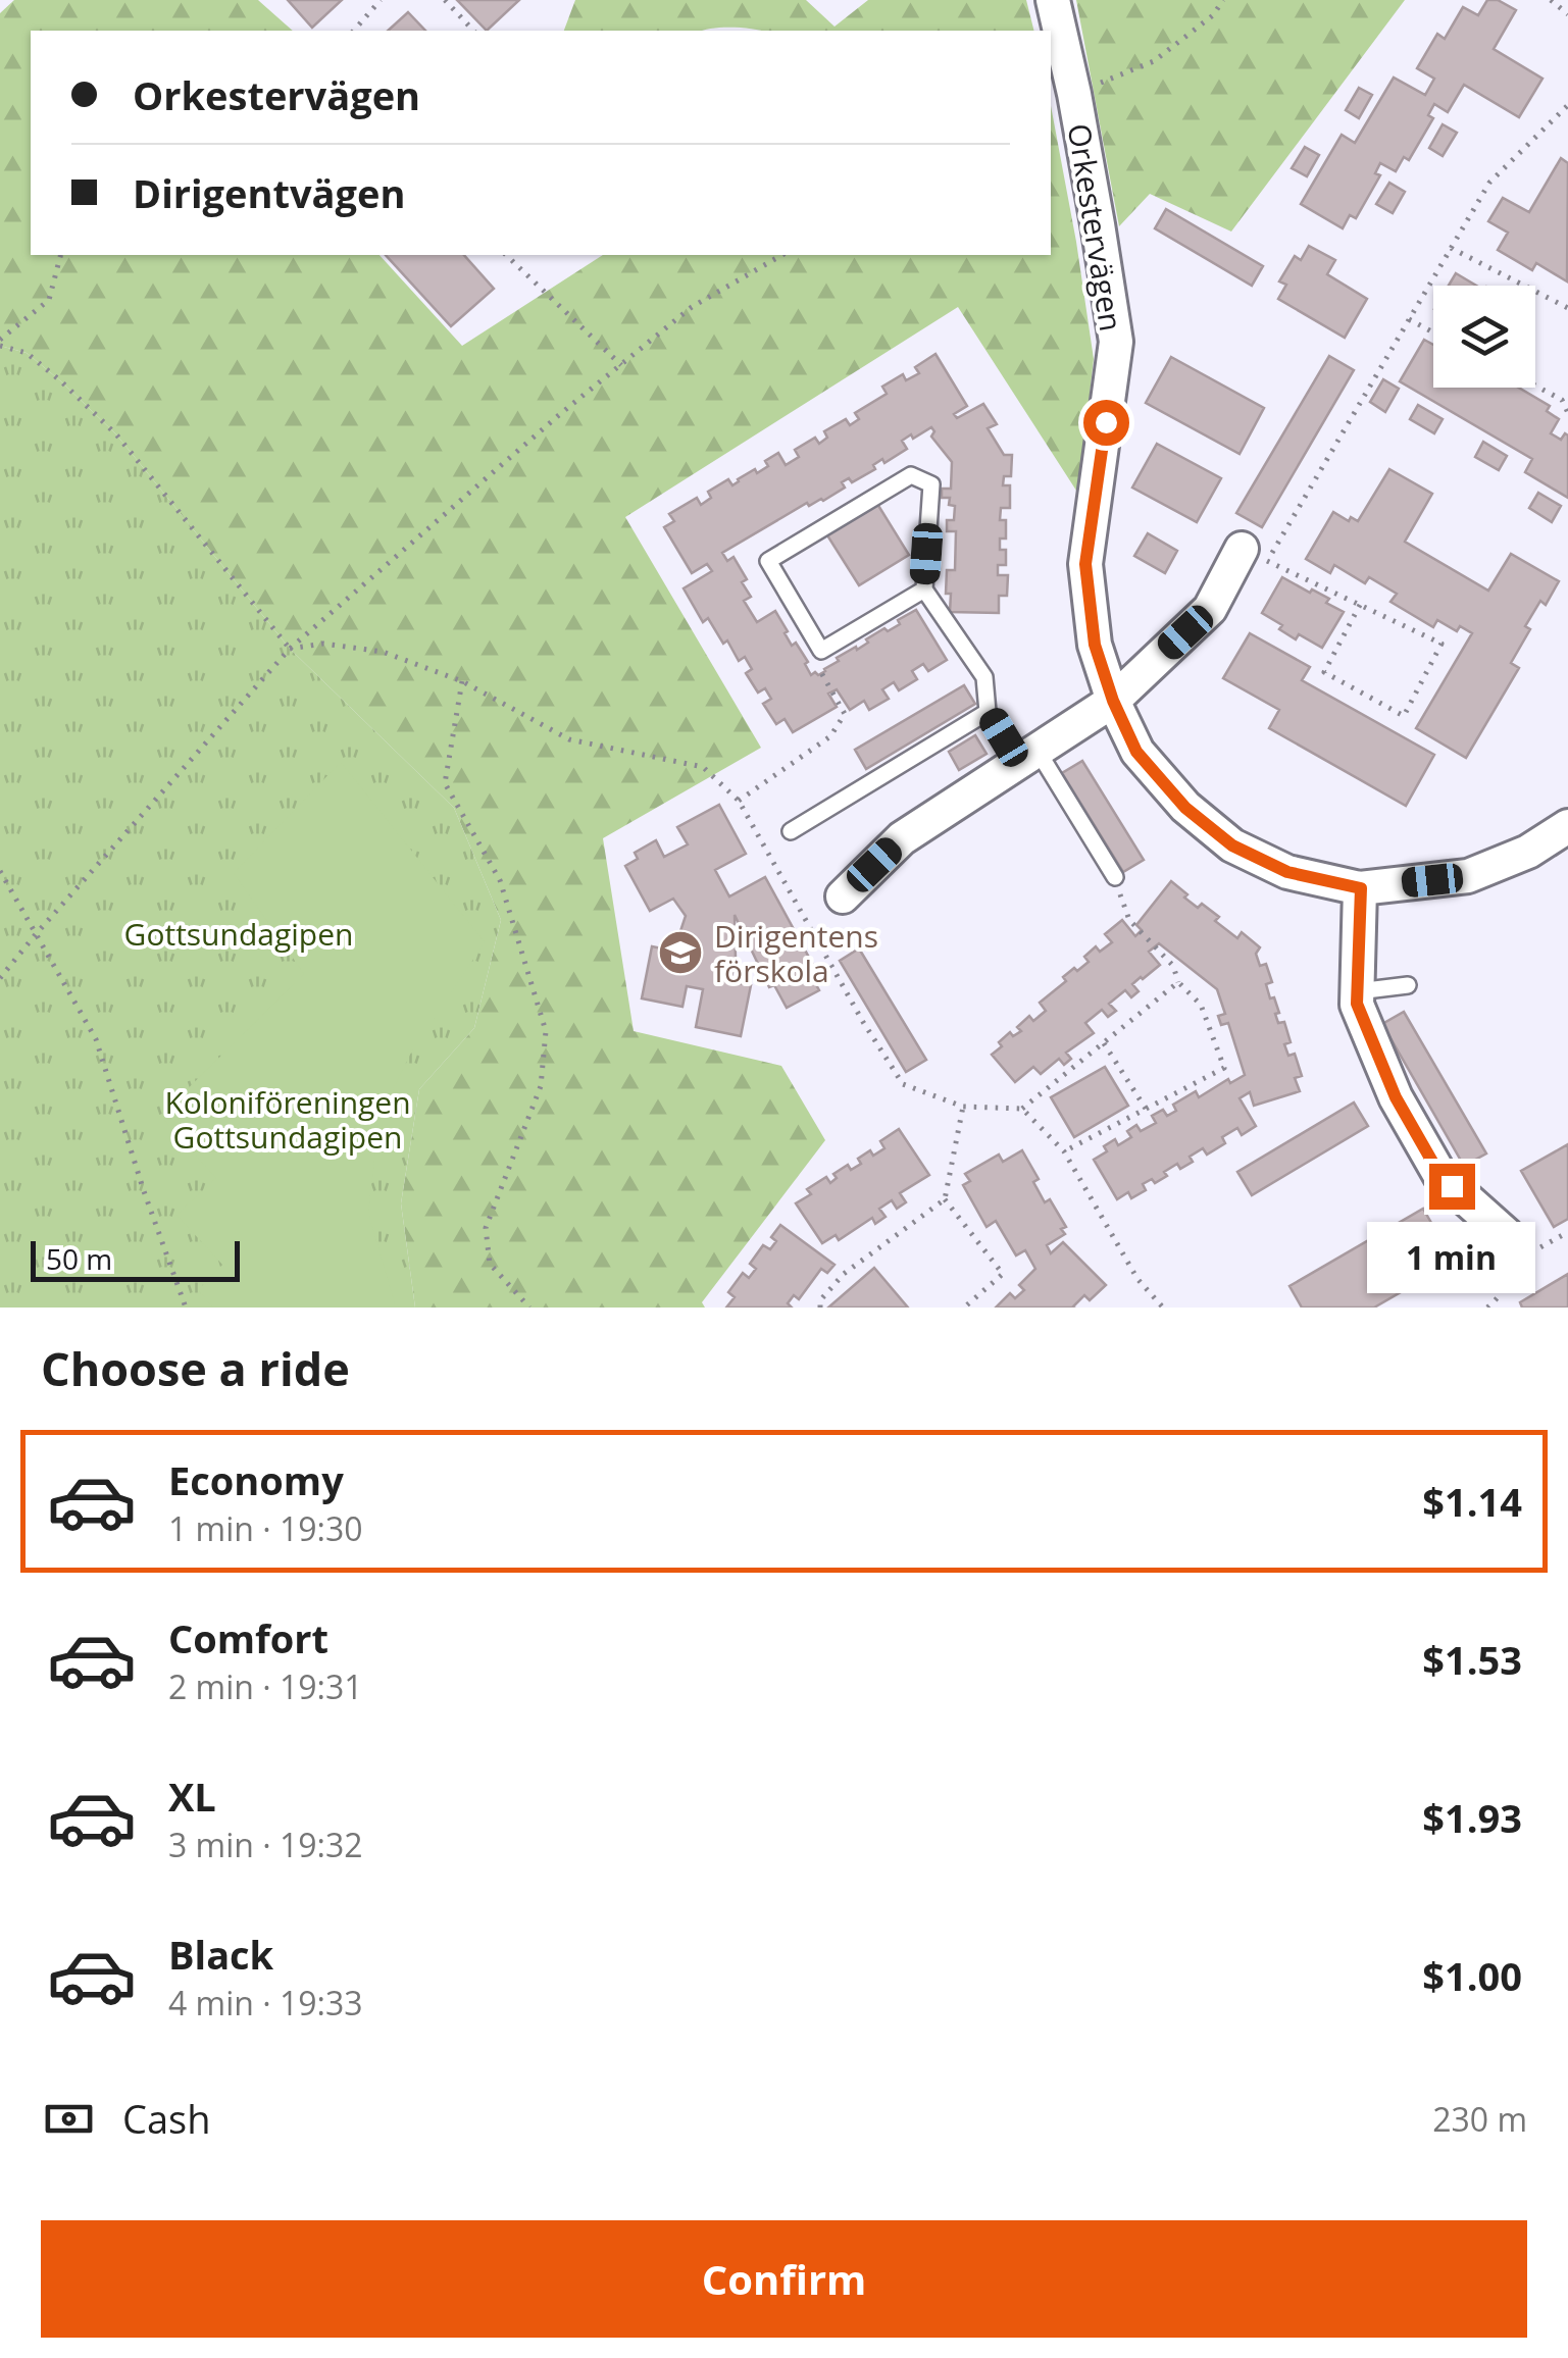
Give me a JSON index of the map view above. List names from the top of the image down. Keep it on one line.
{"streets":{"street":["Orkestervägen"]},"parks":["Gottsundagipen","Koloniföreningen Gottsundagipen"],"places":{"school or university":["Dirigentens förskola"]},"scale_bar":"50 m","page":{"banner":["Orkestervägen","Dirigentvägen"],"bubble":"1 min","scale":"50 m","heading":"Choose a ride","list":[{"name":"Economy","note":"1 min · 19:30","value":"$1.14"},{"name":"Comfort","note":"2 min · 19:31","value":"$1.53"},{"name":"XL","note":"3 min · 19:32","value":"$1.93"},{"name":"Black","note":"4 min · 19:33","value":"$1.00"}],"pay":["Cash","230 m"],"buttons":"Confirm"}}
